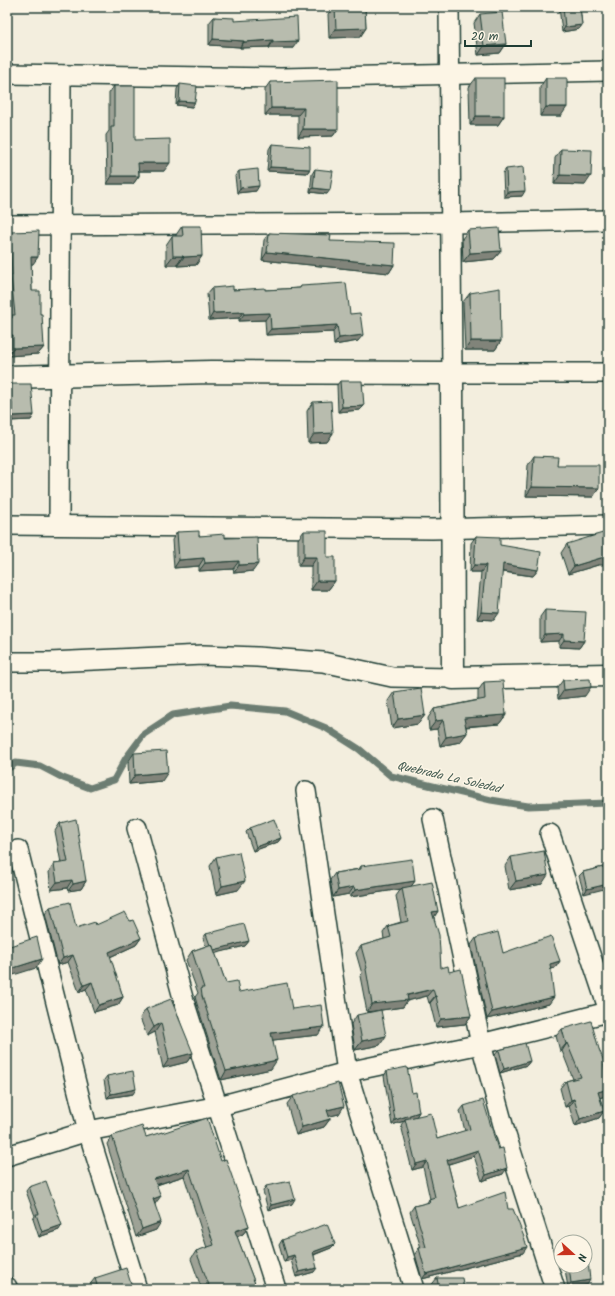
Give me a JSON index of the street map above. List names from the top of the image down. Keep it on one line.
{"water":["Quebrada La Soledad"],"scale_bar":"20 m","north":"right"}
